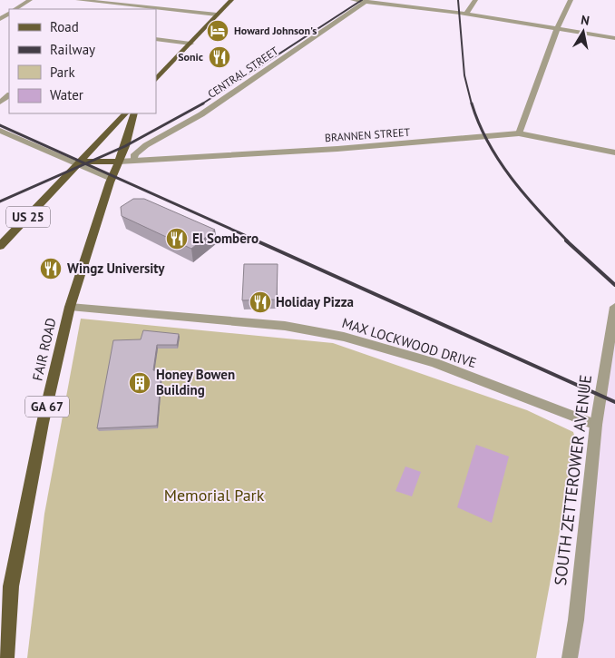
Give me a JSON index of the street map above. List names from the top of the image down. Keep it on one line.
{"streets":{"main road":["US 25","FAIR ROAD","GA 67"],"street":["CENTRAL STREET","BRANNEN STREET","MAX LOCKWOOD DRIVE","SOUTH ZETTEROWER AVENUE"]},"crossings":[["CENTRAL STREET","BRANNEN STREET"],["BRANNEN STREET","FAIR ROAD"],["BRANNEN STREET","GA 67"],["MAX LOCKWOOD DRIVE","FAIR ROAD"],["MAX LOCKWOOD DRIVE","SOUTH ZETTEROWER AVENUE"],["FAIR ROAD","GA 67"]],"parks":["Memorial Park"],"places":{"hotel":["Howard Johnson's"],"restaurant":["Sonic","El Sombero","Wingz University","Holiday Pizza"],"building":["Honey Bowen Building"]},"legend":["Road","Railway","Park","Water"],"north":"top"}
